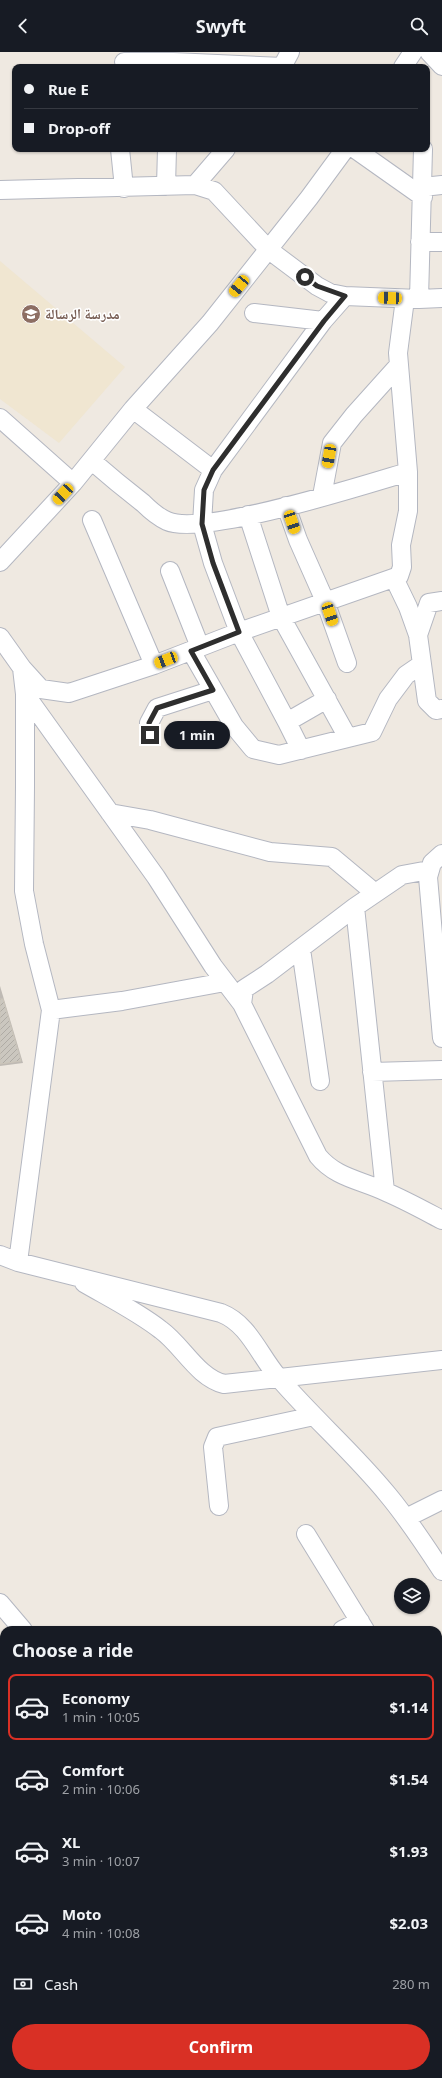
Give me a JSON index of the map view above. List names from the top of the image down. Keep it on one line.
{"places":{"school or university":["مدرسة الرسالة"]},"page":{"header":"Swyft","banner":["Rue E","Drop-off"],"bubble":"1 min","heading":"Choose a ride","list":[{"name":"Economy","note":"1 min · 10:05","value":"$1.14"},{"name":"Comfort","note":"2 min · 10:06","value":"$1.54"},{"name":"XL","note":"3 min · 10:07","value":"$1.93"},{"name":"Moto","note":"4 min · 10:08","value":"$2.03"}],"pay":["Cash","280 m"],"buttons":"Confirm"}}
